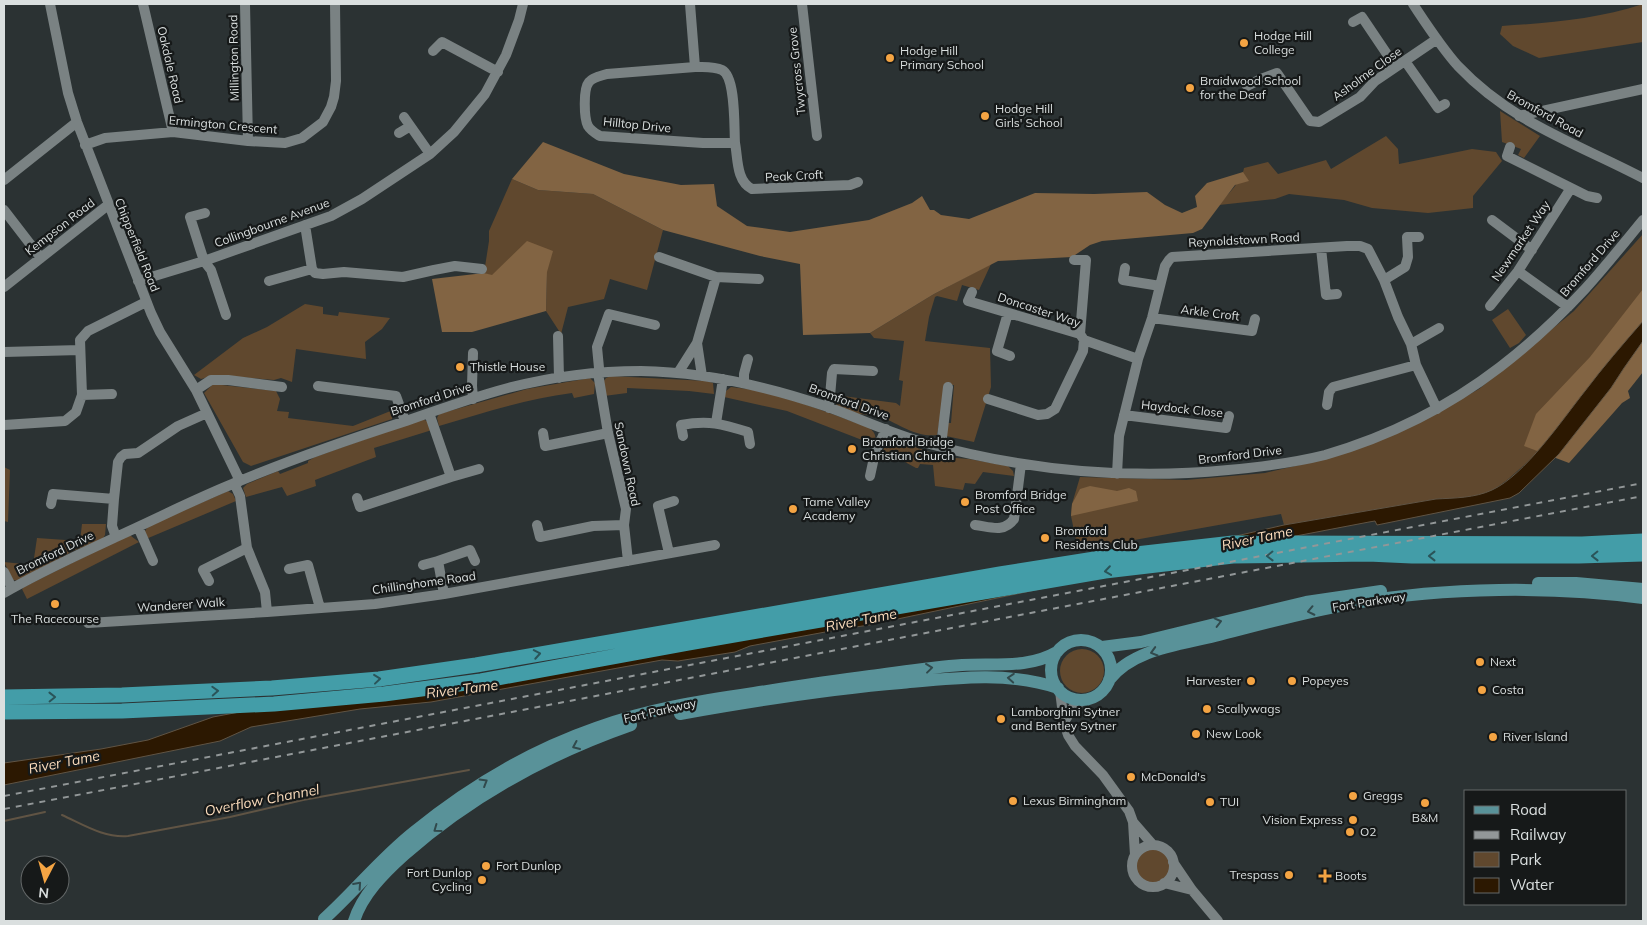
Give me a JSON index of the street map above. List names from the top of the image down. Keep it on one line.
{"streets":{"main road":["Fort Parkway"],"street":["Millington Road","Oakdale Road","Twycross Grove","Asholme Close","Bromford Road","Ermington Crescent","Hilltop Drive","Peak Croft","Collingbourne Avenue","Kempson Road","Reynoldstown Road","Newmarket Way","Chipperfield Road","Bromford Drive","Doncaster Way","Arkle Croft","Haydock Close","Sandown Road","Chillinghome Road","Wanderer Walk"]},"crossings":[["Millington Road","Ermington Crescent"],["Oakdale Road","Ermington Crescent"],["Asholme Close","Bromford Road"],["Ermington Crescent","Chipperfield Road"],["Hilltop Drive","Peak Croft"],["Collingbourne Avenue","Chipperfield Road"],["Kempson Road","Chipperfield Road"],["Reynoldstown Road","Bromford Drive"],["Reynoldstown Road","Doncaster Way"],["Reynoldstown Road","Arkle Croft"],["Reynoldstown Road","Haydock Close"],["Chipperfield Road","Bromford Drive"],["Bromford Drive","Sandown Road"],["Sandown Road","Chillinghome Road"],["Chillinghome Road","Wanderer Walk"]],"water":["River Tame","Overflow Channel"],"places":{"other":["Hodge Hill College","Hodge Hill Primary School","Braidwood School for the Deaf","Hodge Hill Girls' School","Thistle House","Bromford Bridge Christian Church","Bromford Bridge Post Office","Tame Valley Academy","Bromford Residents Club","The Racecourse","Next","Harvester","Popeyes","Costa","Scallywags","Lamborghini Sytner and Bentley Sytner","New Look","River Island","McDonald's","Greggs","Lexus Birmingham","TUI","B&M","Vision Express","O2","Fort Dunlop","Trespass","Fort Dunlop Cycling"],"health":["Boots"]},"legend":["Road","Railway","Park","Water"],"north":"bottom"}
